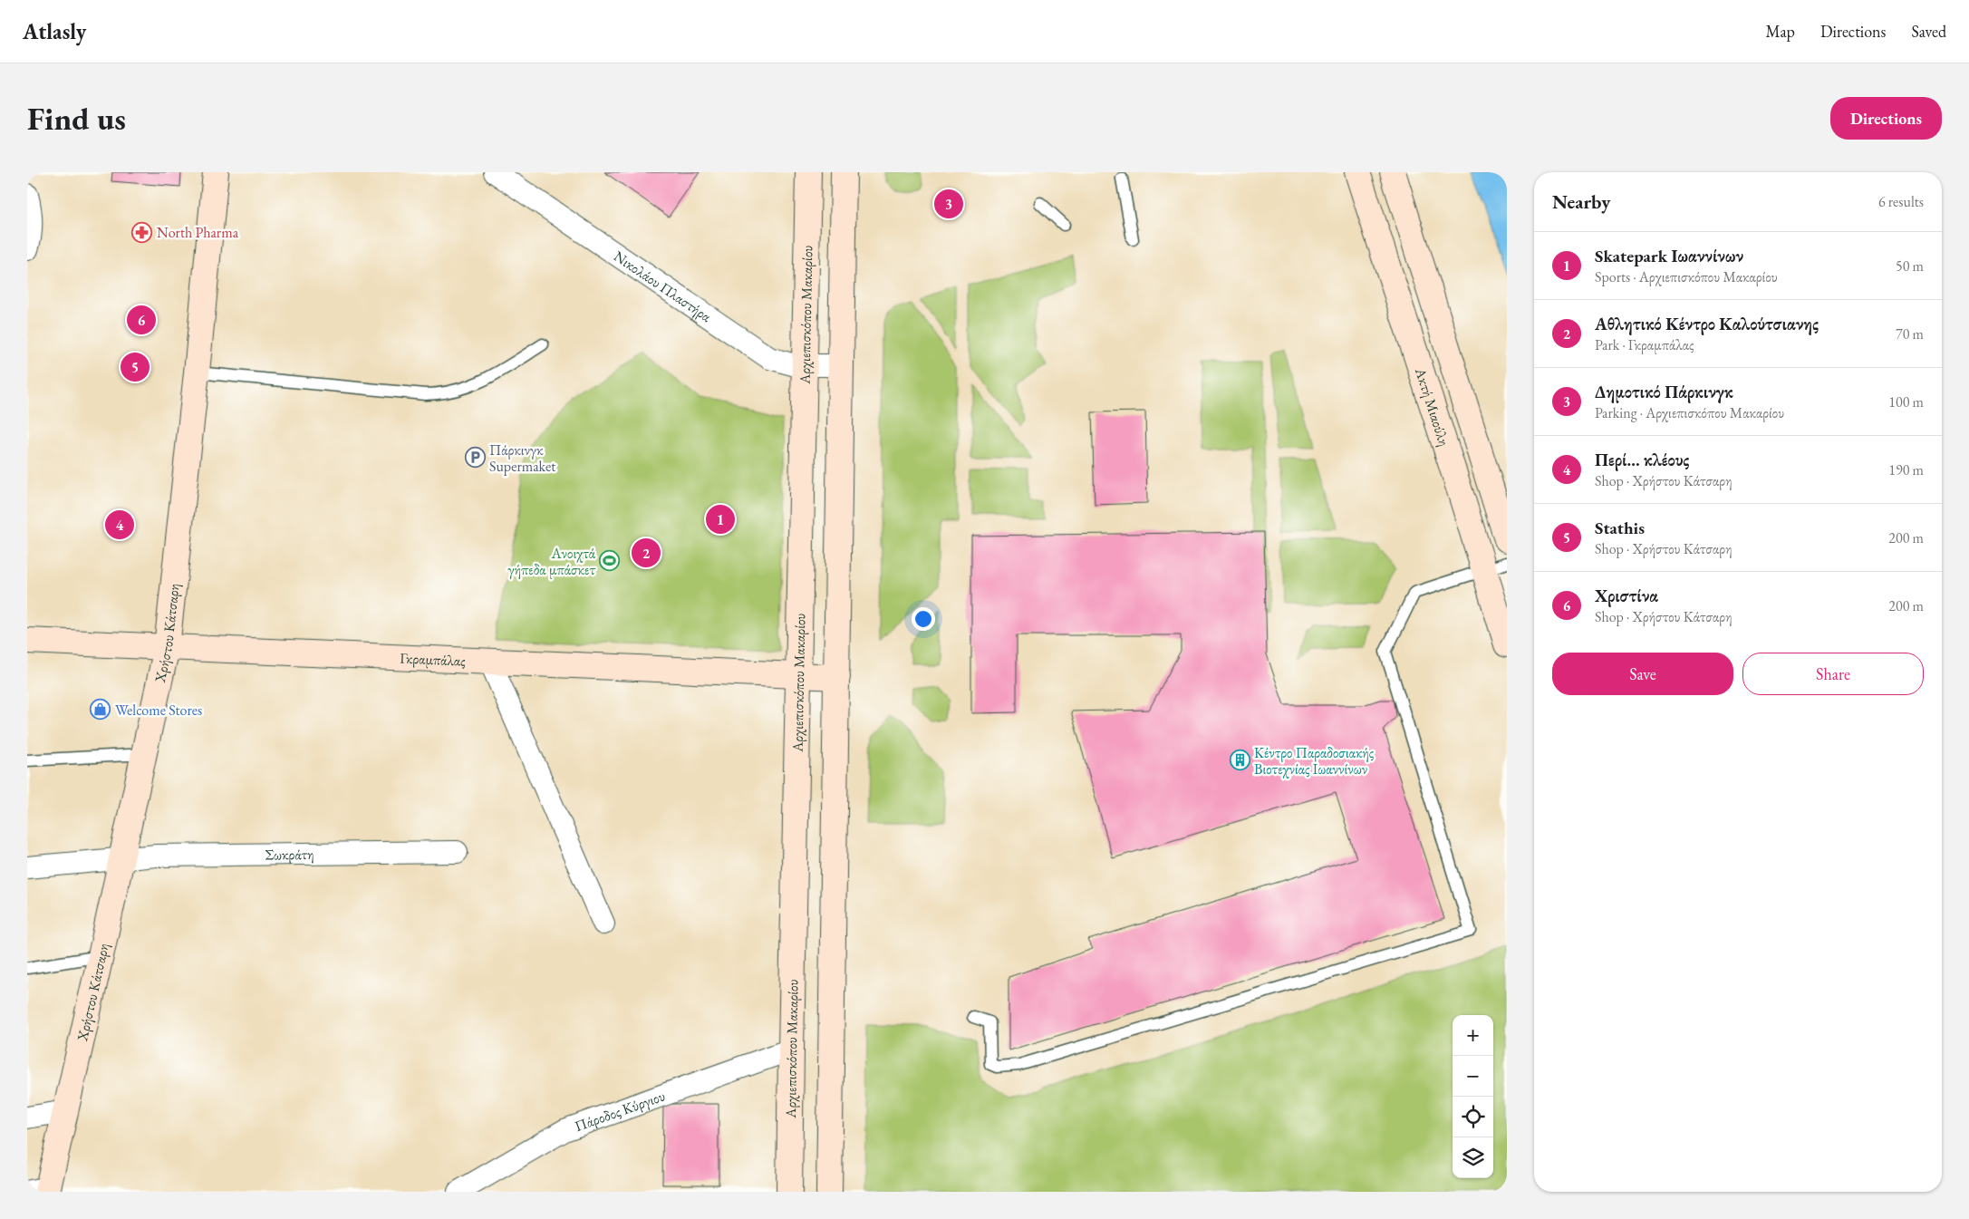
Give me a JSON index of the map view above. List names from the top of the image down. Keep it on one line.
{"streets":{"main road":["Αρχιεπισκόπου Μακαρίου","Ακτή Μιαούλη","Χρήστου Κάτσαρη","Γκραμπάλας"],"street":["Νικολάου Πλαστήρα","Σωκράτη","Πάροδος Κύργιου"]},"crossings":[["Νικολάου Πλαστήρα","Αρχιεπισκόπου Μακαρίου"],["Αρχιεπισκόπου Μακαρίου","Γκραμπάλας"],["Αρχιεπισκόπου Μακαρίου","Πάροδος Κύργιου"],["Χρήστου Κάτσαρη","Γκραμπάλας"],["Χρήστου Κάτσαρη","Σωκράτη"]],"places":{"pharmacy":["North Pharma"],"parking":["Πάρκινγκ Supermaket"],"sports":["Ανοιχτά γήπεδα μπάσκετ"],"shop":["Welcome Stores"],"building":["Κέντρο Παραδοσιακής Βιοτεχνίας Ιωαννίνων"]},"page":{"header":"Atlasly","nav":["Map","Directions","Saved"],"buttons":["Directions",["Save","Share"]],"title":"Find us","heading":["Nearby","6 results"],"pins":["3","6","5","1","4","2"],"list":[{"mark":"1","name":"Skatepark Ιωαννίνων","note":"Sports · Αρχιεπισκόπου Μακαρίου","value":"50 m"},{"mark":"2","name":"Αθλητικό Κέντρο Καλούτσιανης","note":"Park · Γκραμπάλας","value":"70 m"},{"mark":"3","name":"Δημοτικό Πάρκινγκ","note":"Parking · Αρχιεπισκόπου Μακαρίου","value":"100 m"},{"mark":"4","name":"Περί... κλέους","note":"Shop · Χρήστου Κάτσαρη","value":"190 m"},{"mark":"5","name":"Stathis","note":"Shop · Χρήστου Κάτσαρη","value":"200 m"},{"mark":"6","name":"Χριστίνα","note":"Shop · Χρήστου Κάτσαρη","value":"200 m"}],"map_buttons":["+","−"]}}
